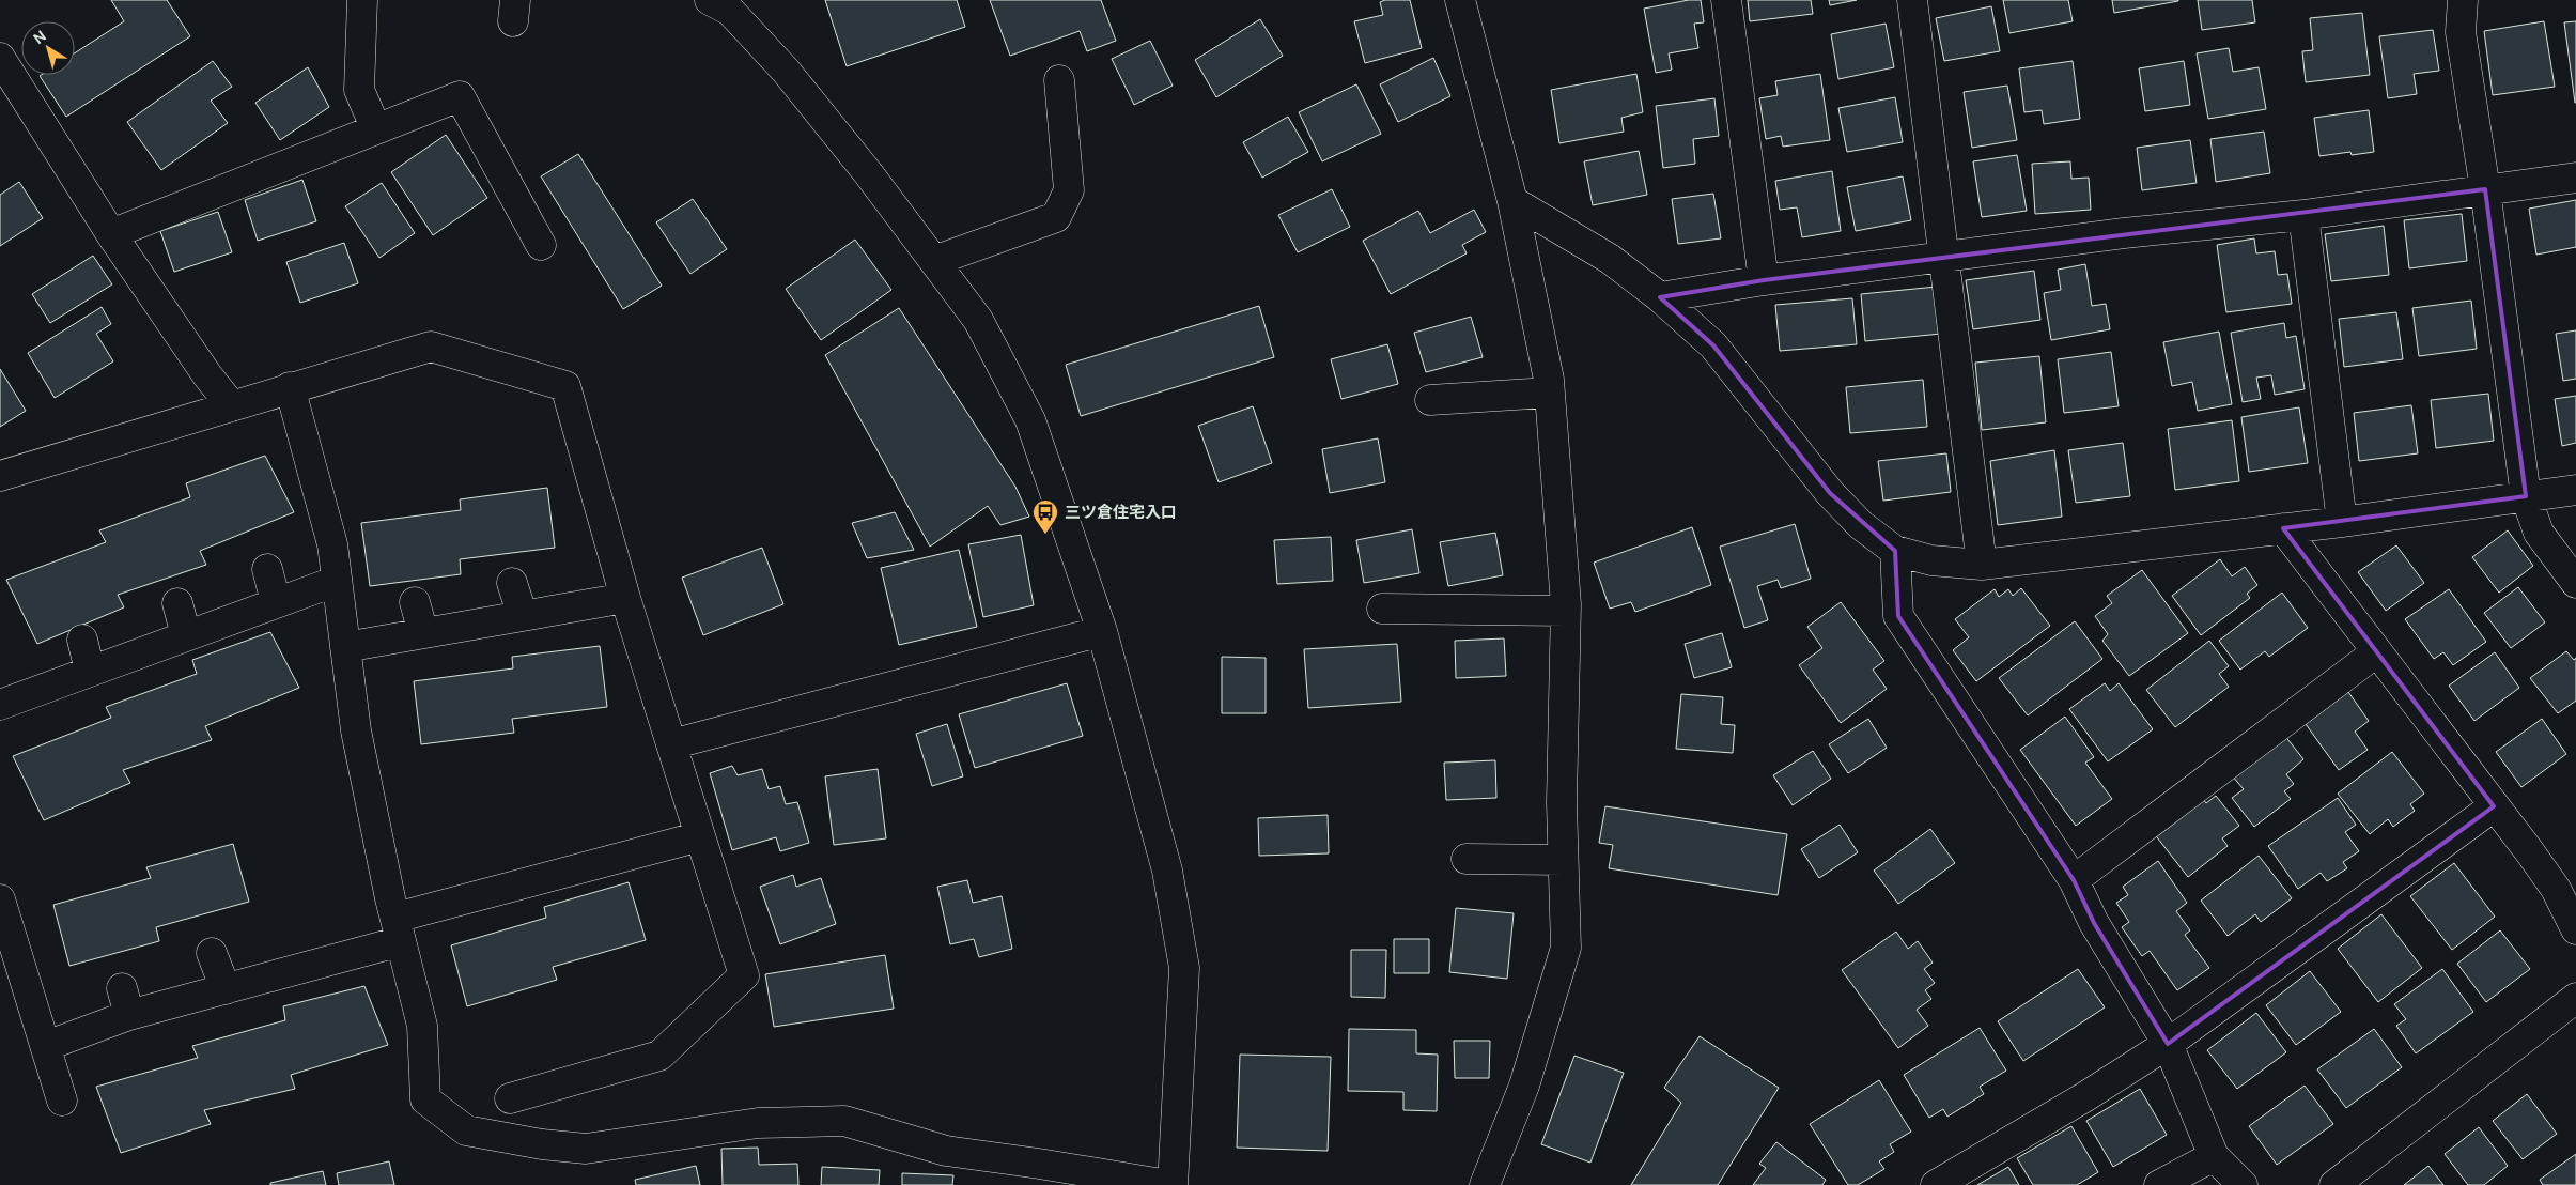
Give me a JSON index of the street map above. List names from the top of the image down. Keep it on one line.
{"places":{"bus stop":["三ツ倉住宅入口"]},"north":"top left"}
